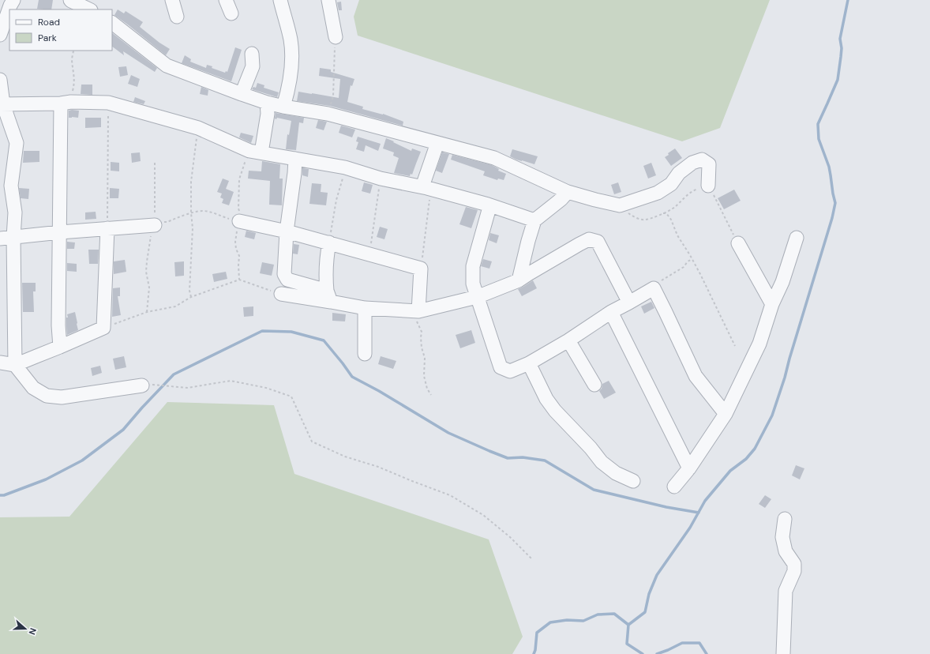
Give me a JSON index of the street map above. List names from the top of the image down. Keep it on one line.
{"legend":["Road","Park"],"north":"right"}
